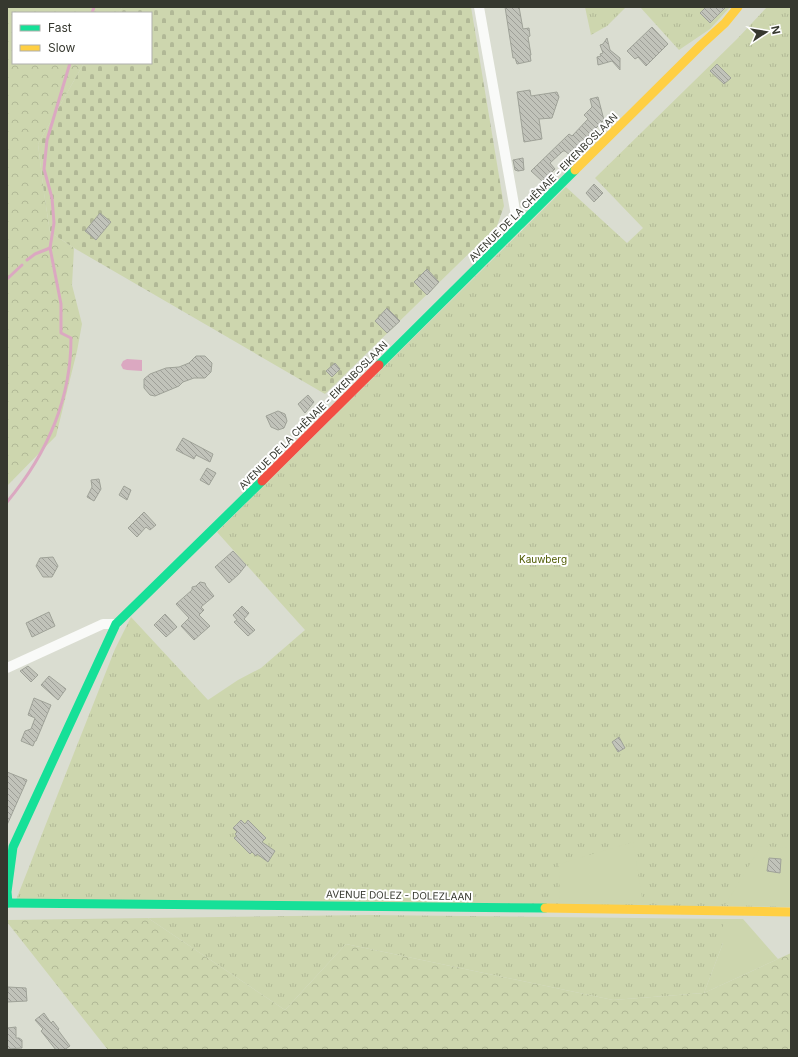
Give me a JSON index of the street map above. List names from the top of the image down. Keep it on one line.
{"streets":{"street":["AVENUE DE LA CHÊNAIE - EIKENBOSLAAN","AVENUE DOLEZ - DOLEZLAAN"]},"crossings":[["AVENUE DE LA CHÊNAIE - EIKENBOSLAAN","AVENUE DOLEZ - DOLEZLAAN"]],"parks":["Kauwberg"],"legend":["Fast","Slow"],"north":"right"}
